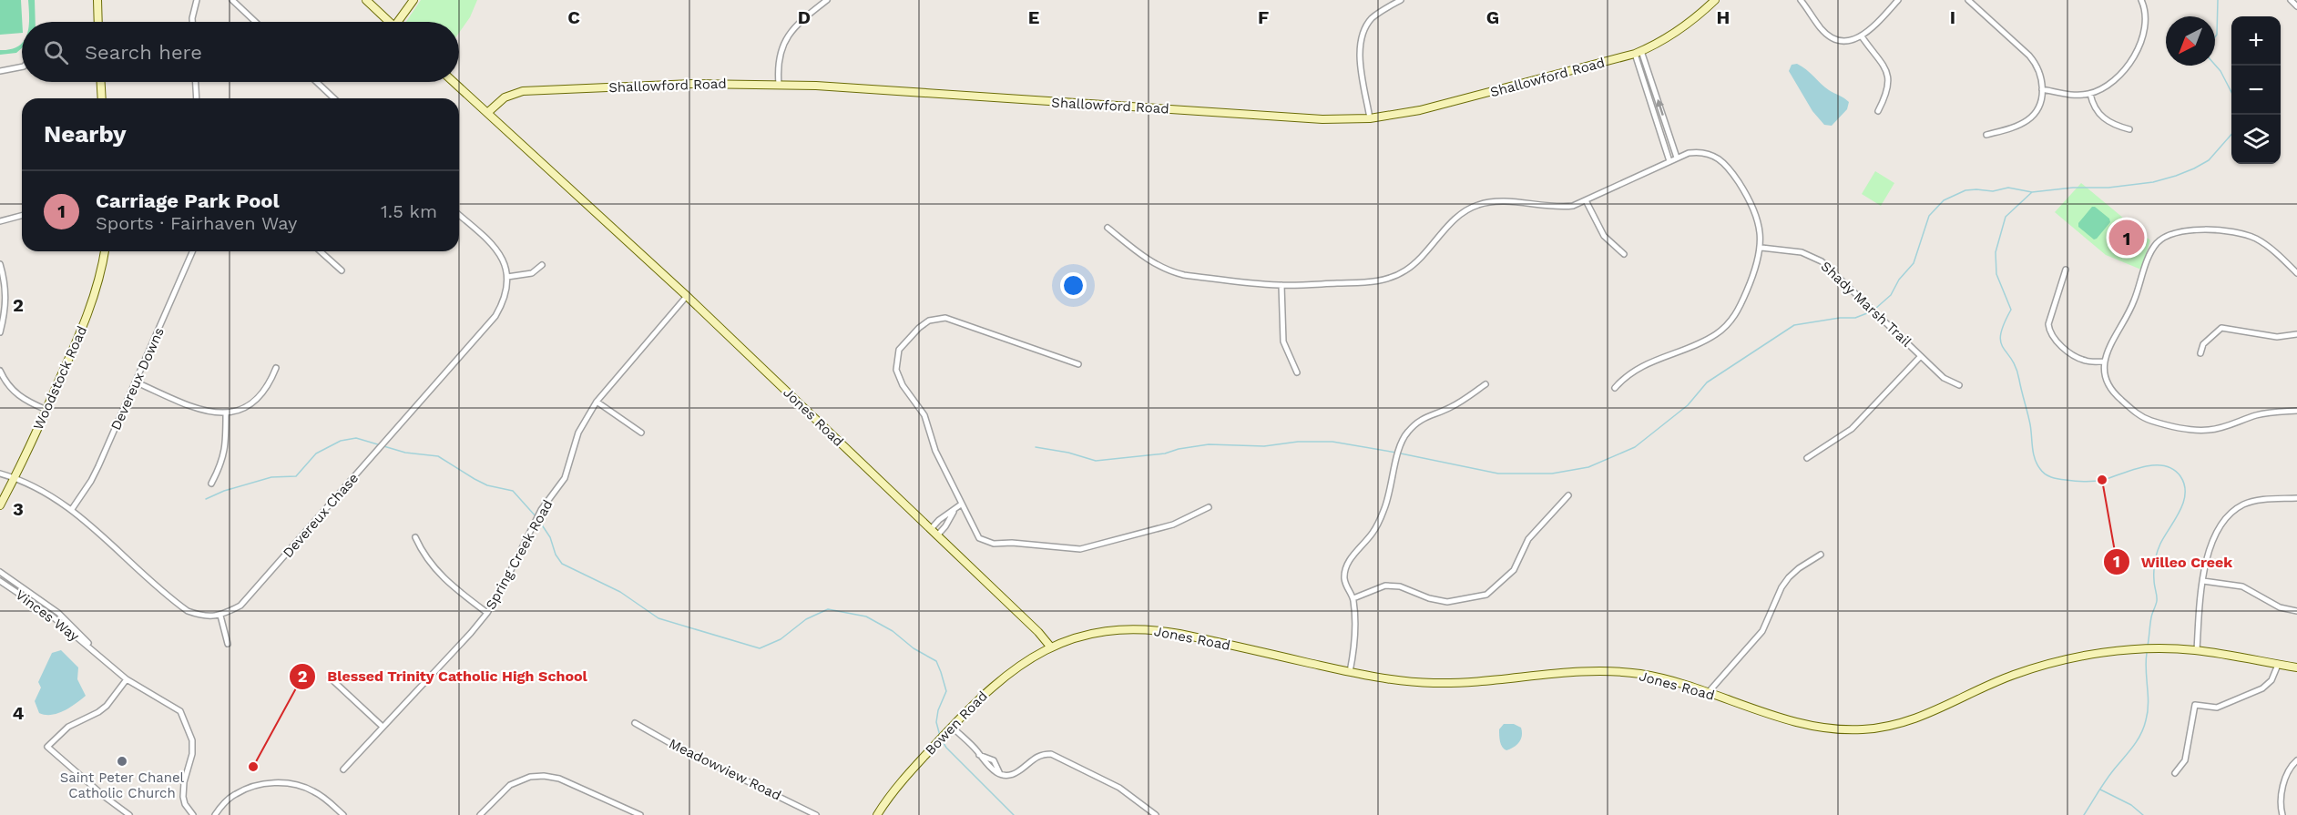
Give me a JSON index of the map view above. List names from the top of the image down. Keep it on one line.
{"streets":{"street":["Shallowford Road","Shady Marsh Trail","Woodstock Road","Devereux Downs","Jones Road","Devereux Chase","Spring Creek Road","Vinces Way","Bowen Road","Meadowview Road"]},"crossings":[["Shallowford Road","Jones Road"],["Jones Road","Spring Creek Road"],["Jones Road","Bowen Road"]],"places":["Willeo Creek","Saint Peter Chanel Catholic Church","Blessed Trinity Catholic High School"],"north":"bottom left","page":{"map_buttons":["+","−"],"search":"Search here","heading":"Nearby","list":[{"mark":"1","name":"Carriage Park Pool","note":"Sports · Fairhaven Way","value":"1.5 km"}],"pins":"1"},"grid":{"columns":["C","D","E","F","G","H","I"],"rows":["2","3","4"]}}
